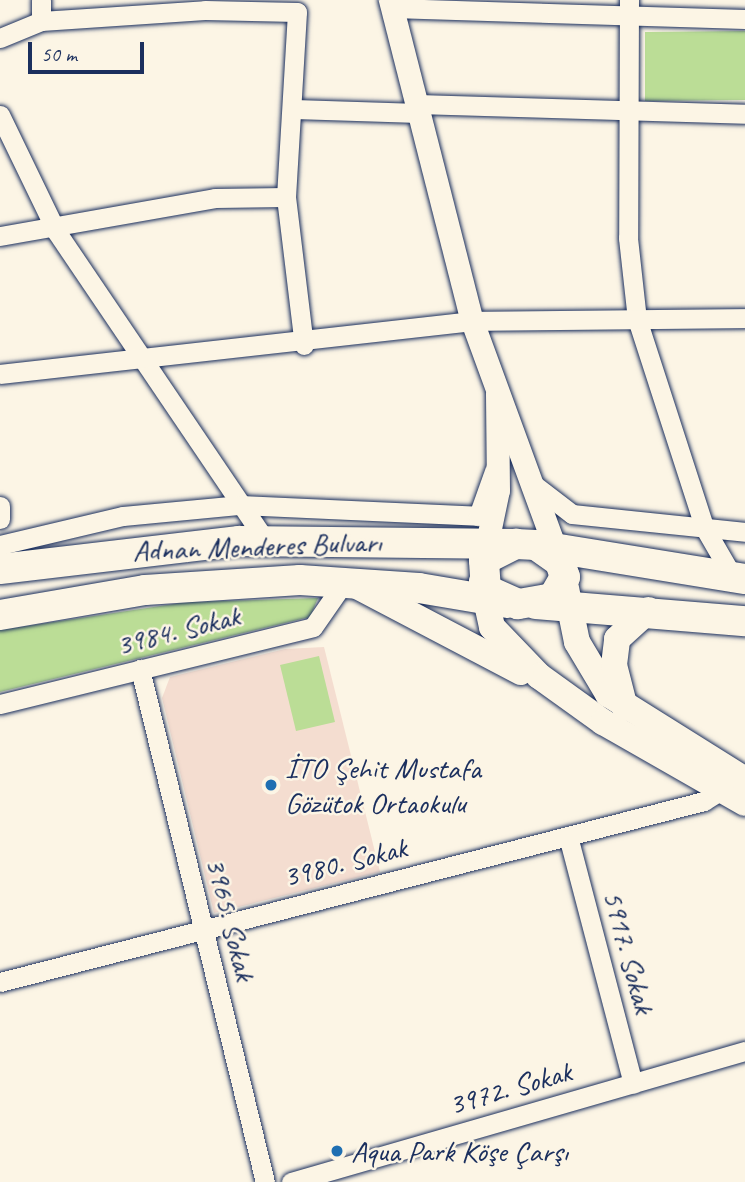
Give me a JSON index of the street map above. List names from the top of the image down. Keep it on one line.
{"streets":{"main road":["Adnan Menderes Bulvarı"],"street":["3984. Sokak","3980. Sokak","3965. Sokak","5917. Sokak","3972. Sokak"]},"crossings":[["Adnan Menderes Bulvarı","3984. Sokak"],["3984. Sokak","3965. Sokak"],["3980. Sokak","3965. Sokak"],["3980. Sokak","5917. Sokak"],["5917. Sokak","3972. Sokak"]],"places":["İTO Şehit Mustafa Gözütok Ortaokulu","Aqua Park Köşe Çarşı"],"scale_bar":"50 m"}
